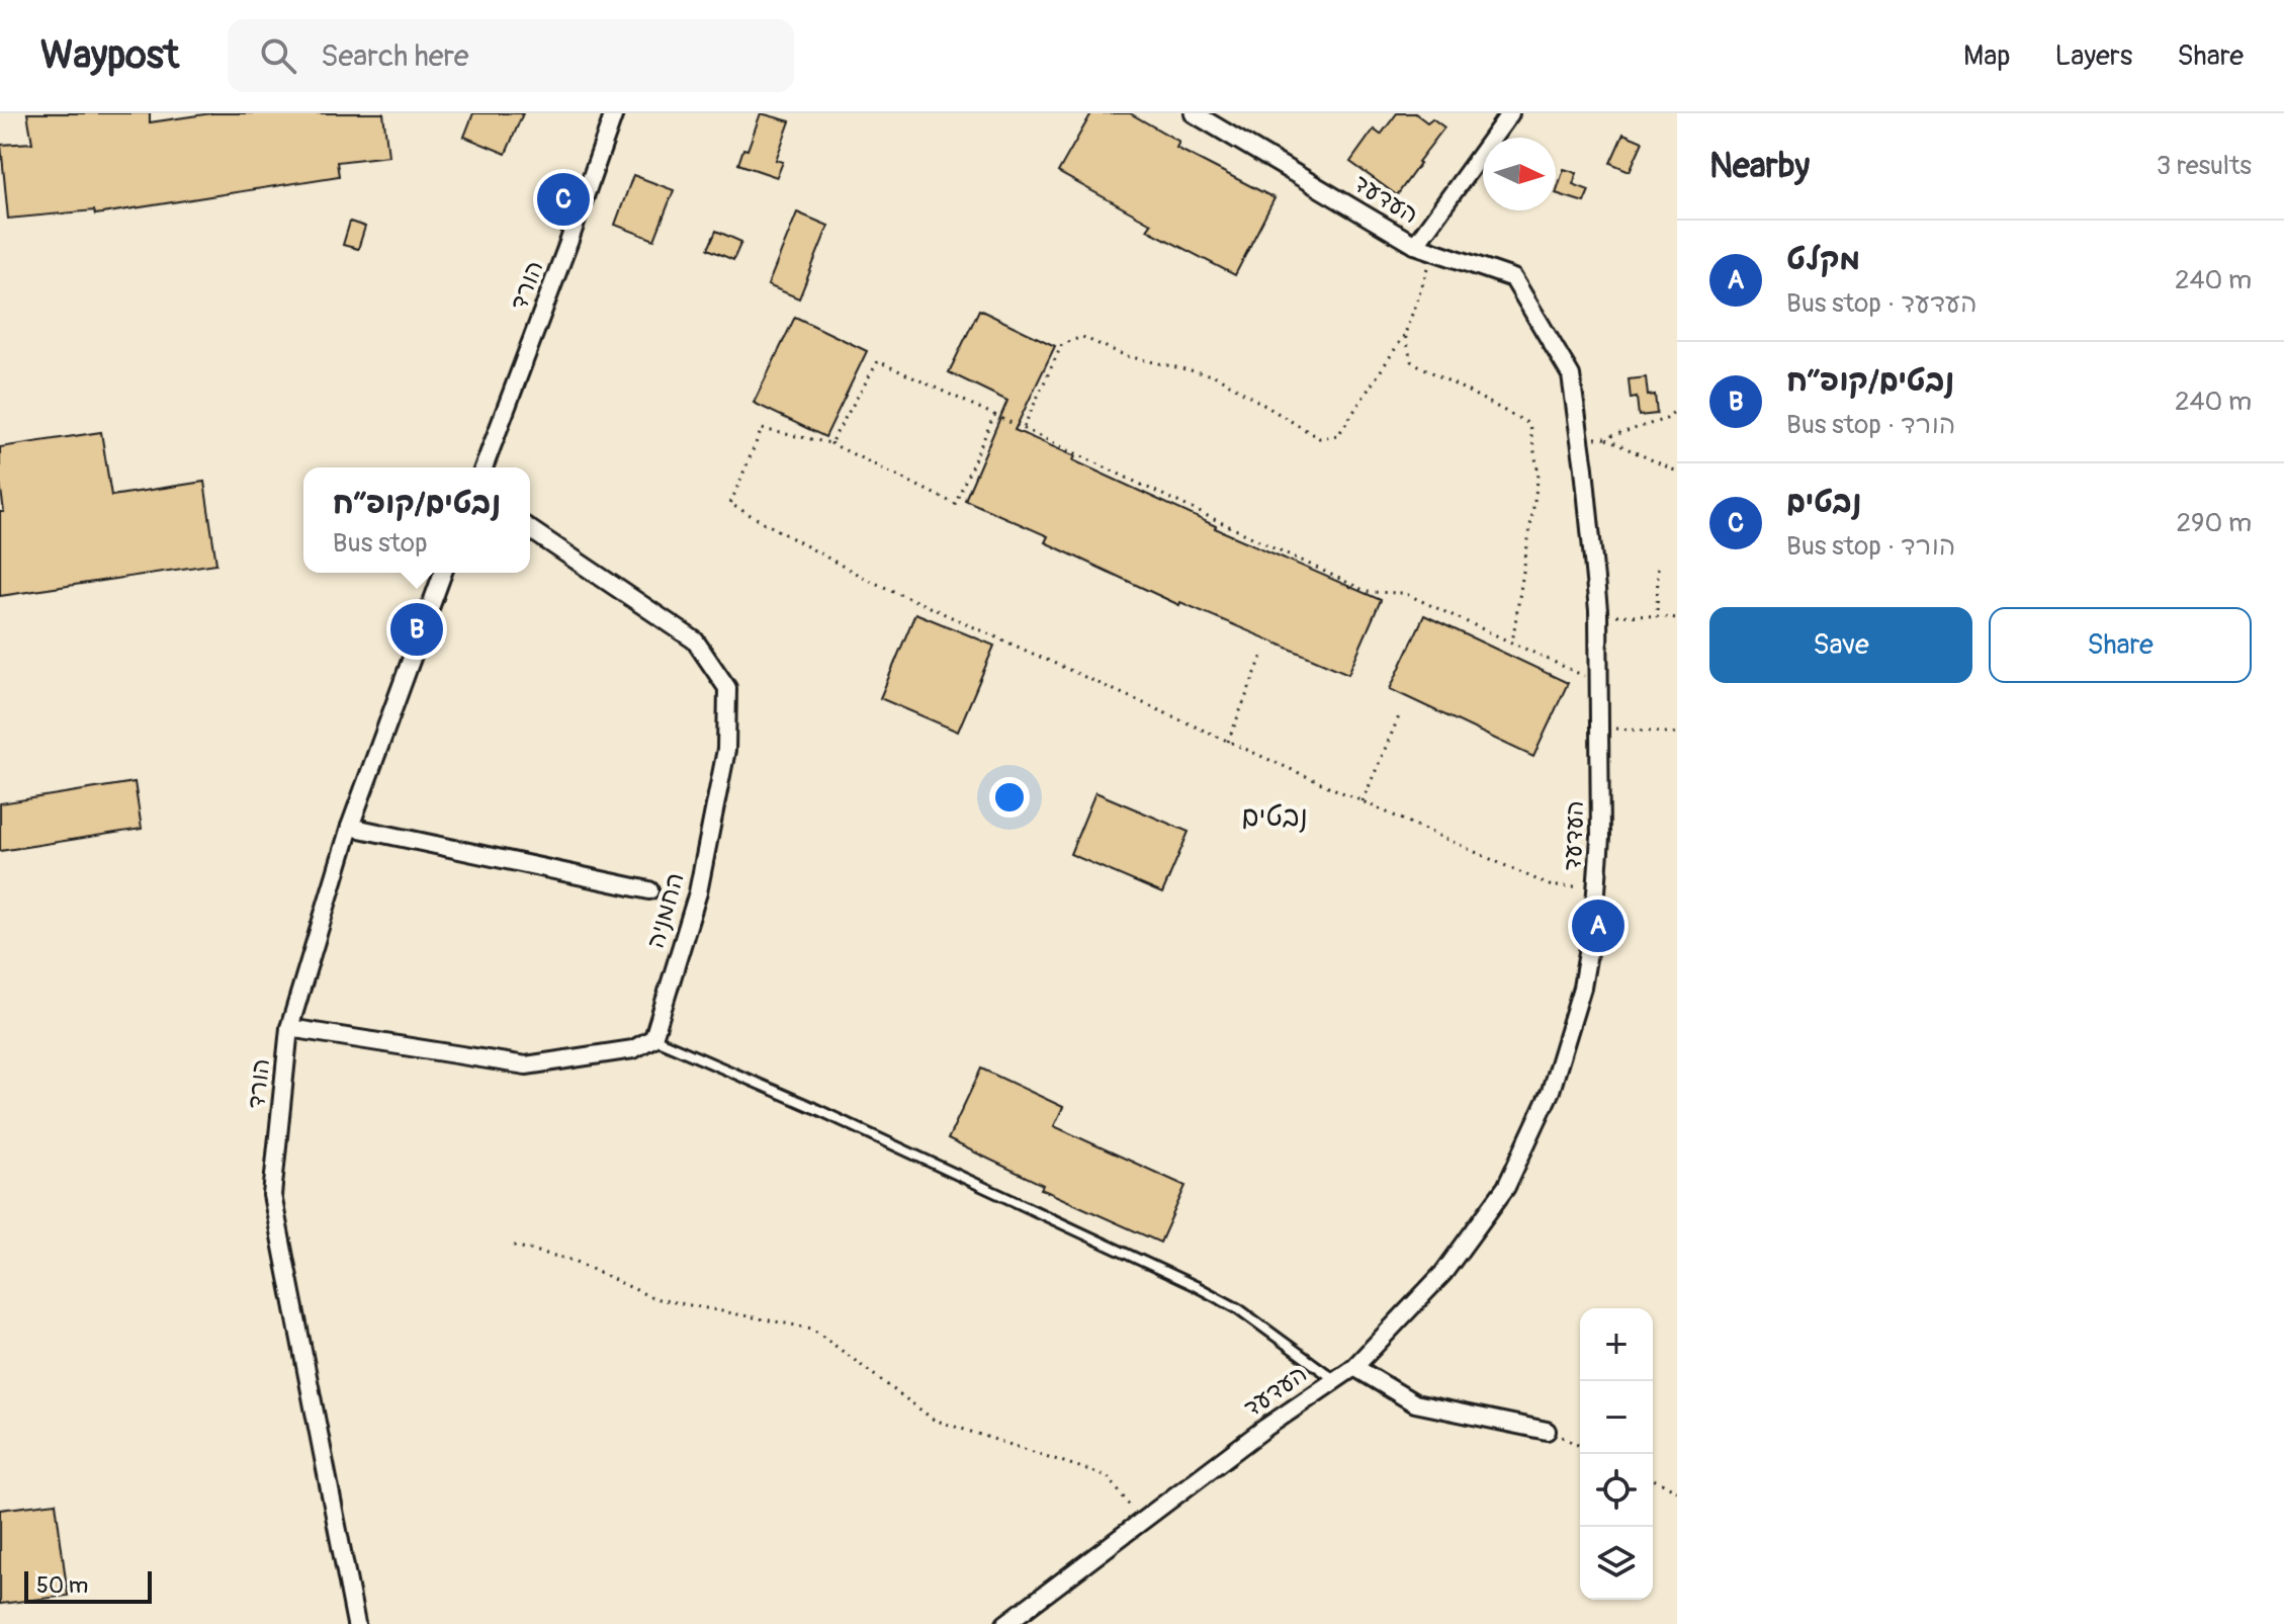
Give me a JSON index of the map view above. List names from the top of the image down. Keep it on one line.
{"streets":{"street":["העדעד","הורד","החמניה"]},"districts":["נבטים"],"scale_bar":"50 m","north":"right","page":{"header":"Waypost","search":"Search here","nav":["Map","Layers","Share"],"heading":["Nearby","3 results"],"pins":["C","B","A"],"list":[{"mark":"A","name":"מקלט","note":"Bus stop · העדעד","value":"240 m"},{"mark":"B","name":"נבטים/קופ״ח","note":"Bus stop · הורד","value":"240 m"},{"mark":"C","name":"נבטים","note":"Bus stop · הורד","value":"290 m"}],"popup":["נבטים/קופ״ח","Bus stop"],"buttons":["Save","Share"],"map_buttons":["+","−"],"scale":"50 m"}}
